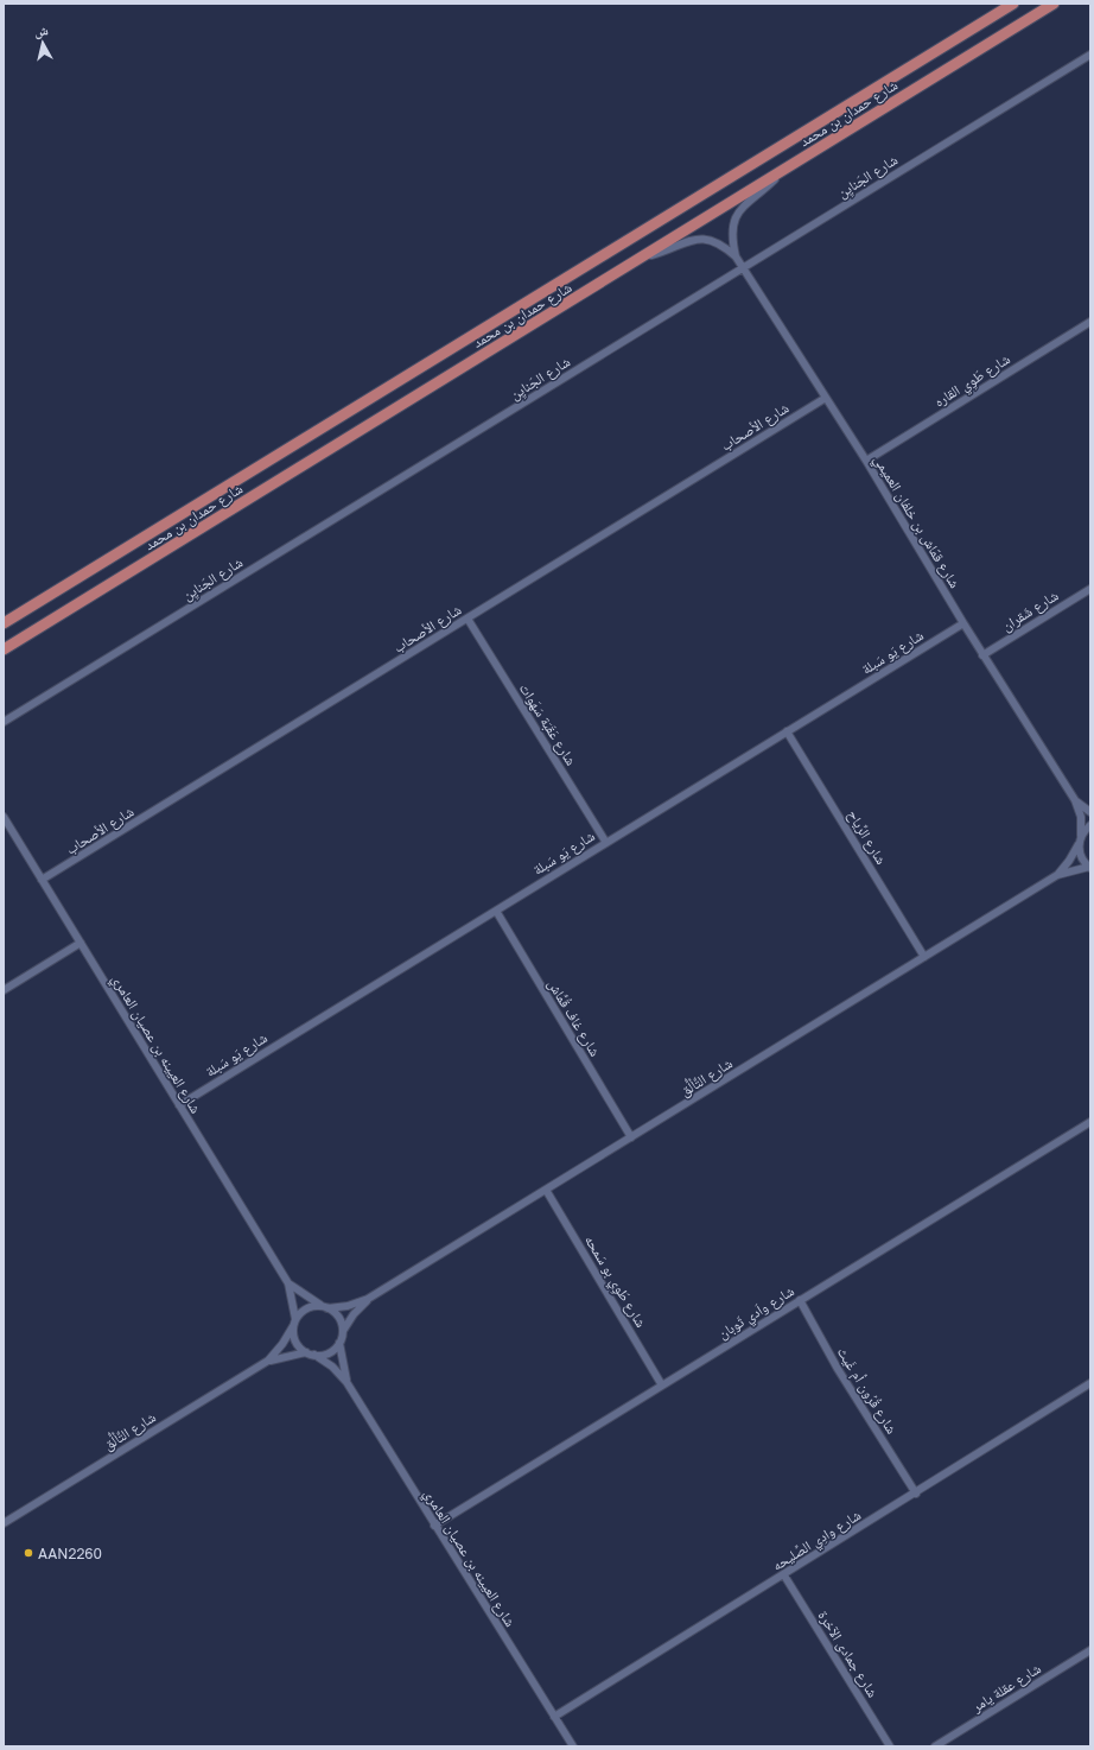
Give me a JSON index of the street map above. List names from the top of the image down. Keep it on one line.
{"streets":{"main road":["شارع حمدان بن محمد"],"street":["شارع الجَنايِن","شارع طَوِي القاره","شارع الأصحاب","شارع قمّاش بن خلفان العميمي","شارع شَقران","شارع يَو سَبلة","شارع عَقَبَة سَهَوات","شارع الرِّياح","شارع غاف قُمَّاش","شارع العيينه بن عصيان العامري","شارع التَّألُّق","شارع طَوِي بو سَمحه","شارع واَدي ثَوبان","شارع قُرُون أم غَيث","شارع وادِي الصِّليحه","شارع جمادى الآخرة","شارع عقلة يامر"]},"crossings":[["شارع حمدان بن محمد","شارع قمّاش بن خلفان العميمي"],["شارع الجَنايِن","شارع قمّاش بن خلفان العميمي"],["شارع طَوِي القاره","شارع قمّاش بن خلفان العميمي"],["شارع الأصحاب","شارع قمّاش بن خلفان العميمي"],["شارع الأصحاب","شارع عَقَبَة سَهَوات"],["شارع الأصحاب","شارع العيينه بن عصيان العامري"],["شارع قمّاش بن خلفان العميمي","شارع شَقران"],["شارع قمّاش بن خلفان العميمي","شارع يَو سَبلة"],["شارع قمّاش بن خلفان العميمي","شارع التَّألُّق"],["شارع يَو سَبلة","شارع عَقَبَة سَهَوات"],["شارع يَو سَبلة","شارع الرِّياح"],["شارع يَو سَبلة","شارع غاف قُمَّاش"],["شارع يَو سَبلة","شارع العيينه بن عصيان العامري"],["شارع الرِّياح","شارع التَّألُّق"],["شارع غاف قُمَّاش","شارع التَّألُّق"],["شارع العيينه بن عصيان العامري","شارع التَّألُّق"],["شارع العيينه بن عصيان العامري","شارع واَدي ثَوبان"],["شارع العيينه بن عصيان العامري","شارع وادِي الصِّليحه"],["شارع التَّألُّق","شارع طَوِي بو سَمحه"],["شارع طَوِي بو سَمحه","شارع واَدي ثَوبان"],["شارع واَدي ثَوبان","شارع قُرُون أم غَيث"],["شارع قُرُون أم غَيث","شارع وادِي الصِّليحه"],["شارع وادِي الصِّليحه","شارع جمادى الآخرة"]],"places":["AAN2260"],"north":"top"}
